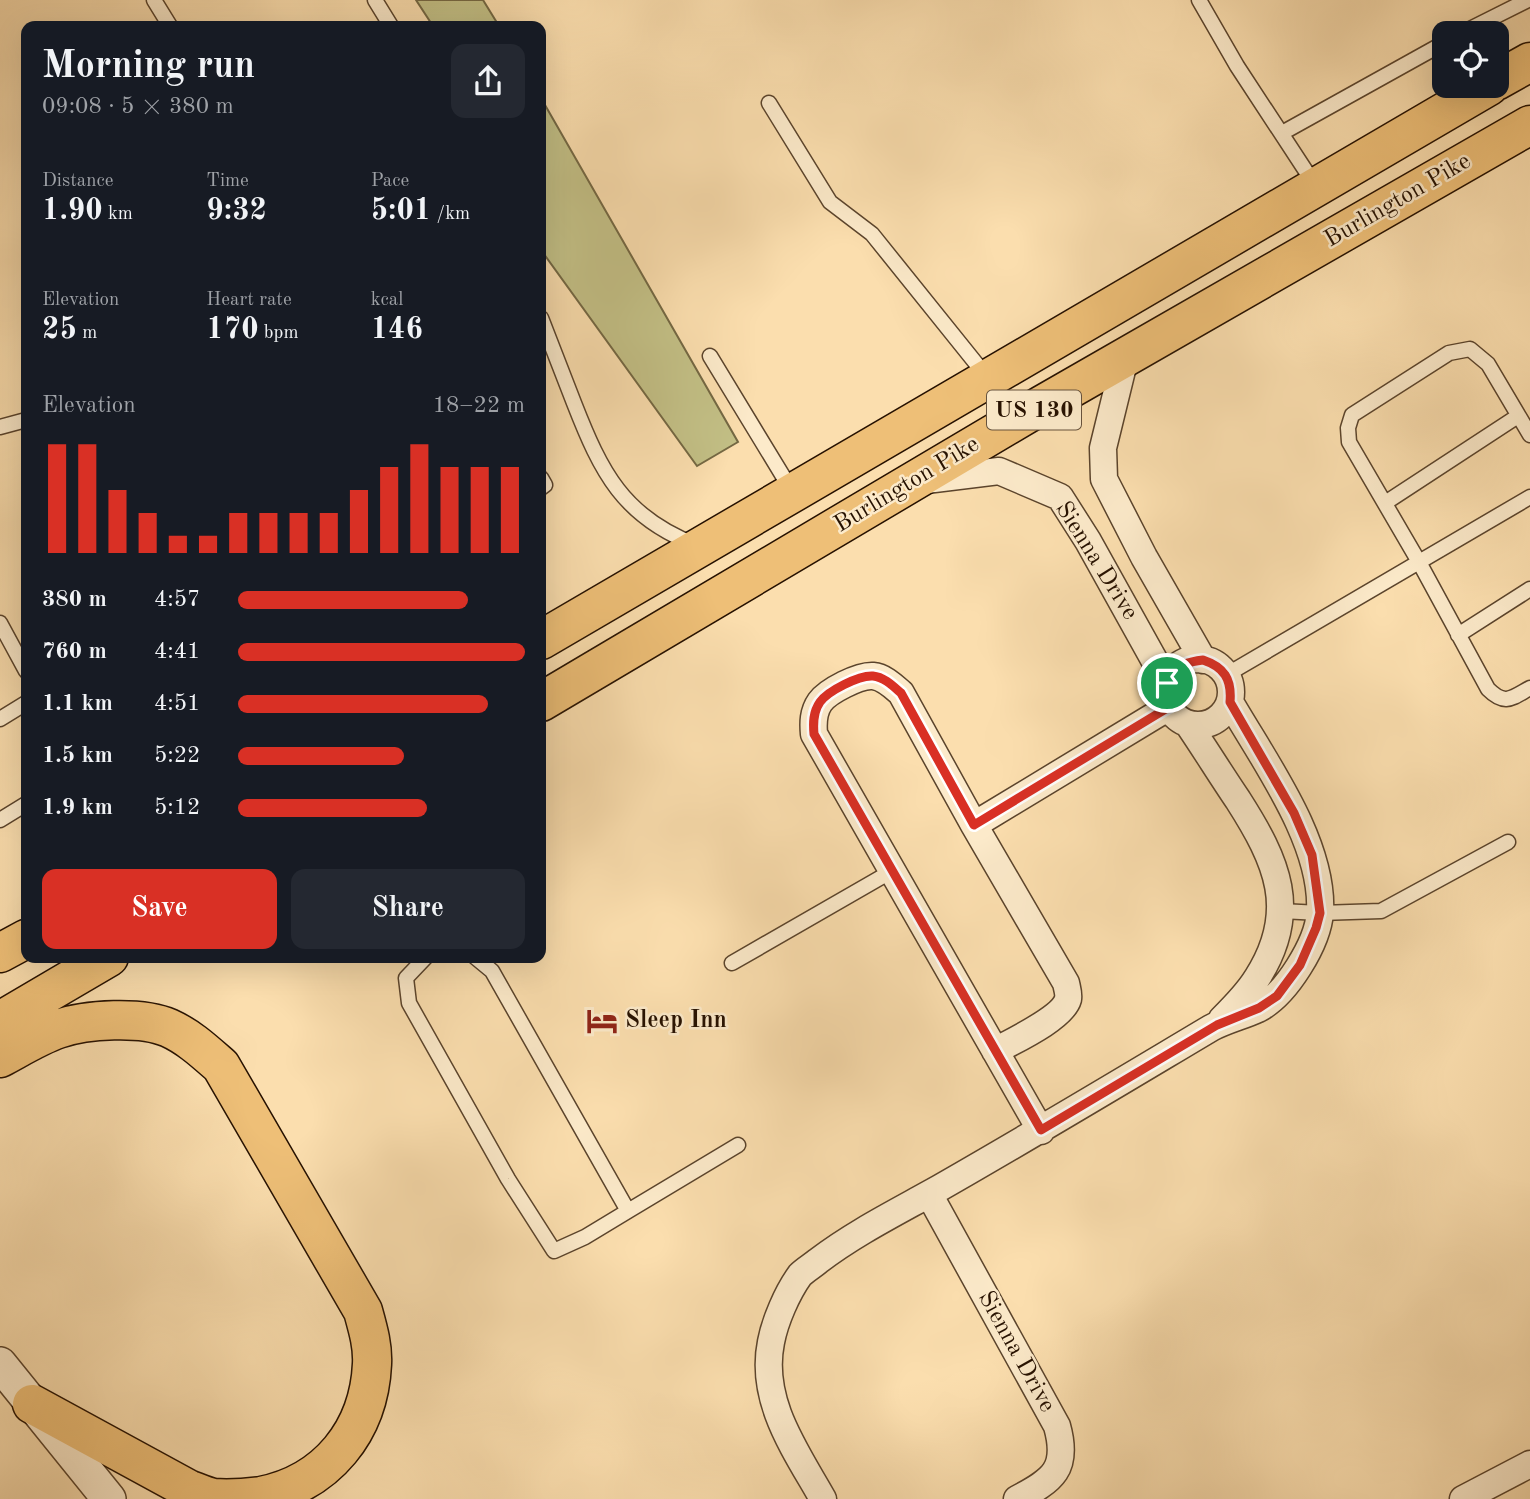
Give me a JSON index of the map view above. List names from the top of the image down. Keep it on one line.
{"streets":{"highway":["Burlington Pike","US 130"],"street":["Sienna Drive"]},"crossings":[["Burlington Pike","Sienna Drive"]],"places":{"hotel":["Sleep Inn"]},"page":{"heading":["Morning run","09:08 · 5 × 380 m"],"stats":[["Distance","1.90 km"],["Time","9:32"],["Pace","5:01 /km"],["Elevation","25 m"],["Heart rate","170 bpm"],["kcal","146"]],"chart":["Elevation","18–22 m"],"list":[{"name":"380 m","note":"4:57"},{"name":"760 m","note":"4:41"},{"name":"1.1 km","note":"4:51"},{"name":"1.5 km","note":"5:22"},{"name":"1.9 km","note":"5:12"}],"buttons":["Save","Share"]}}
